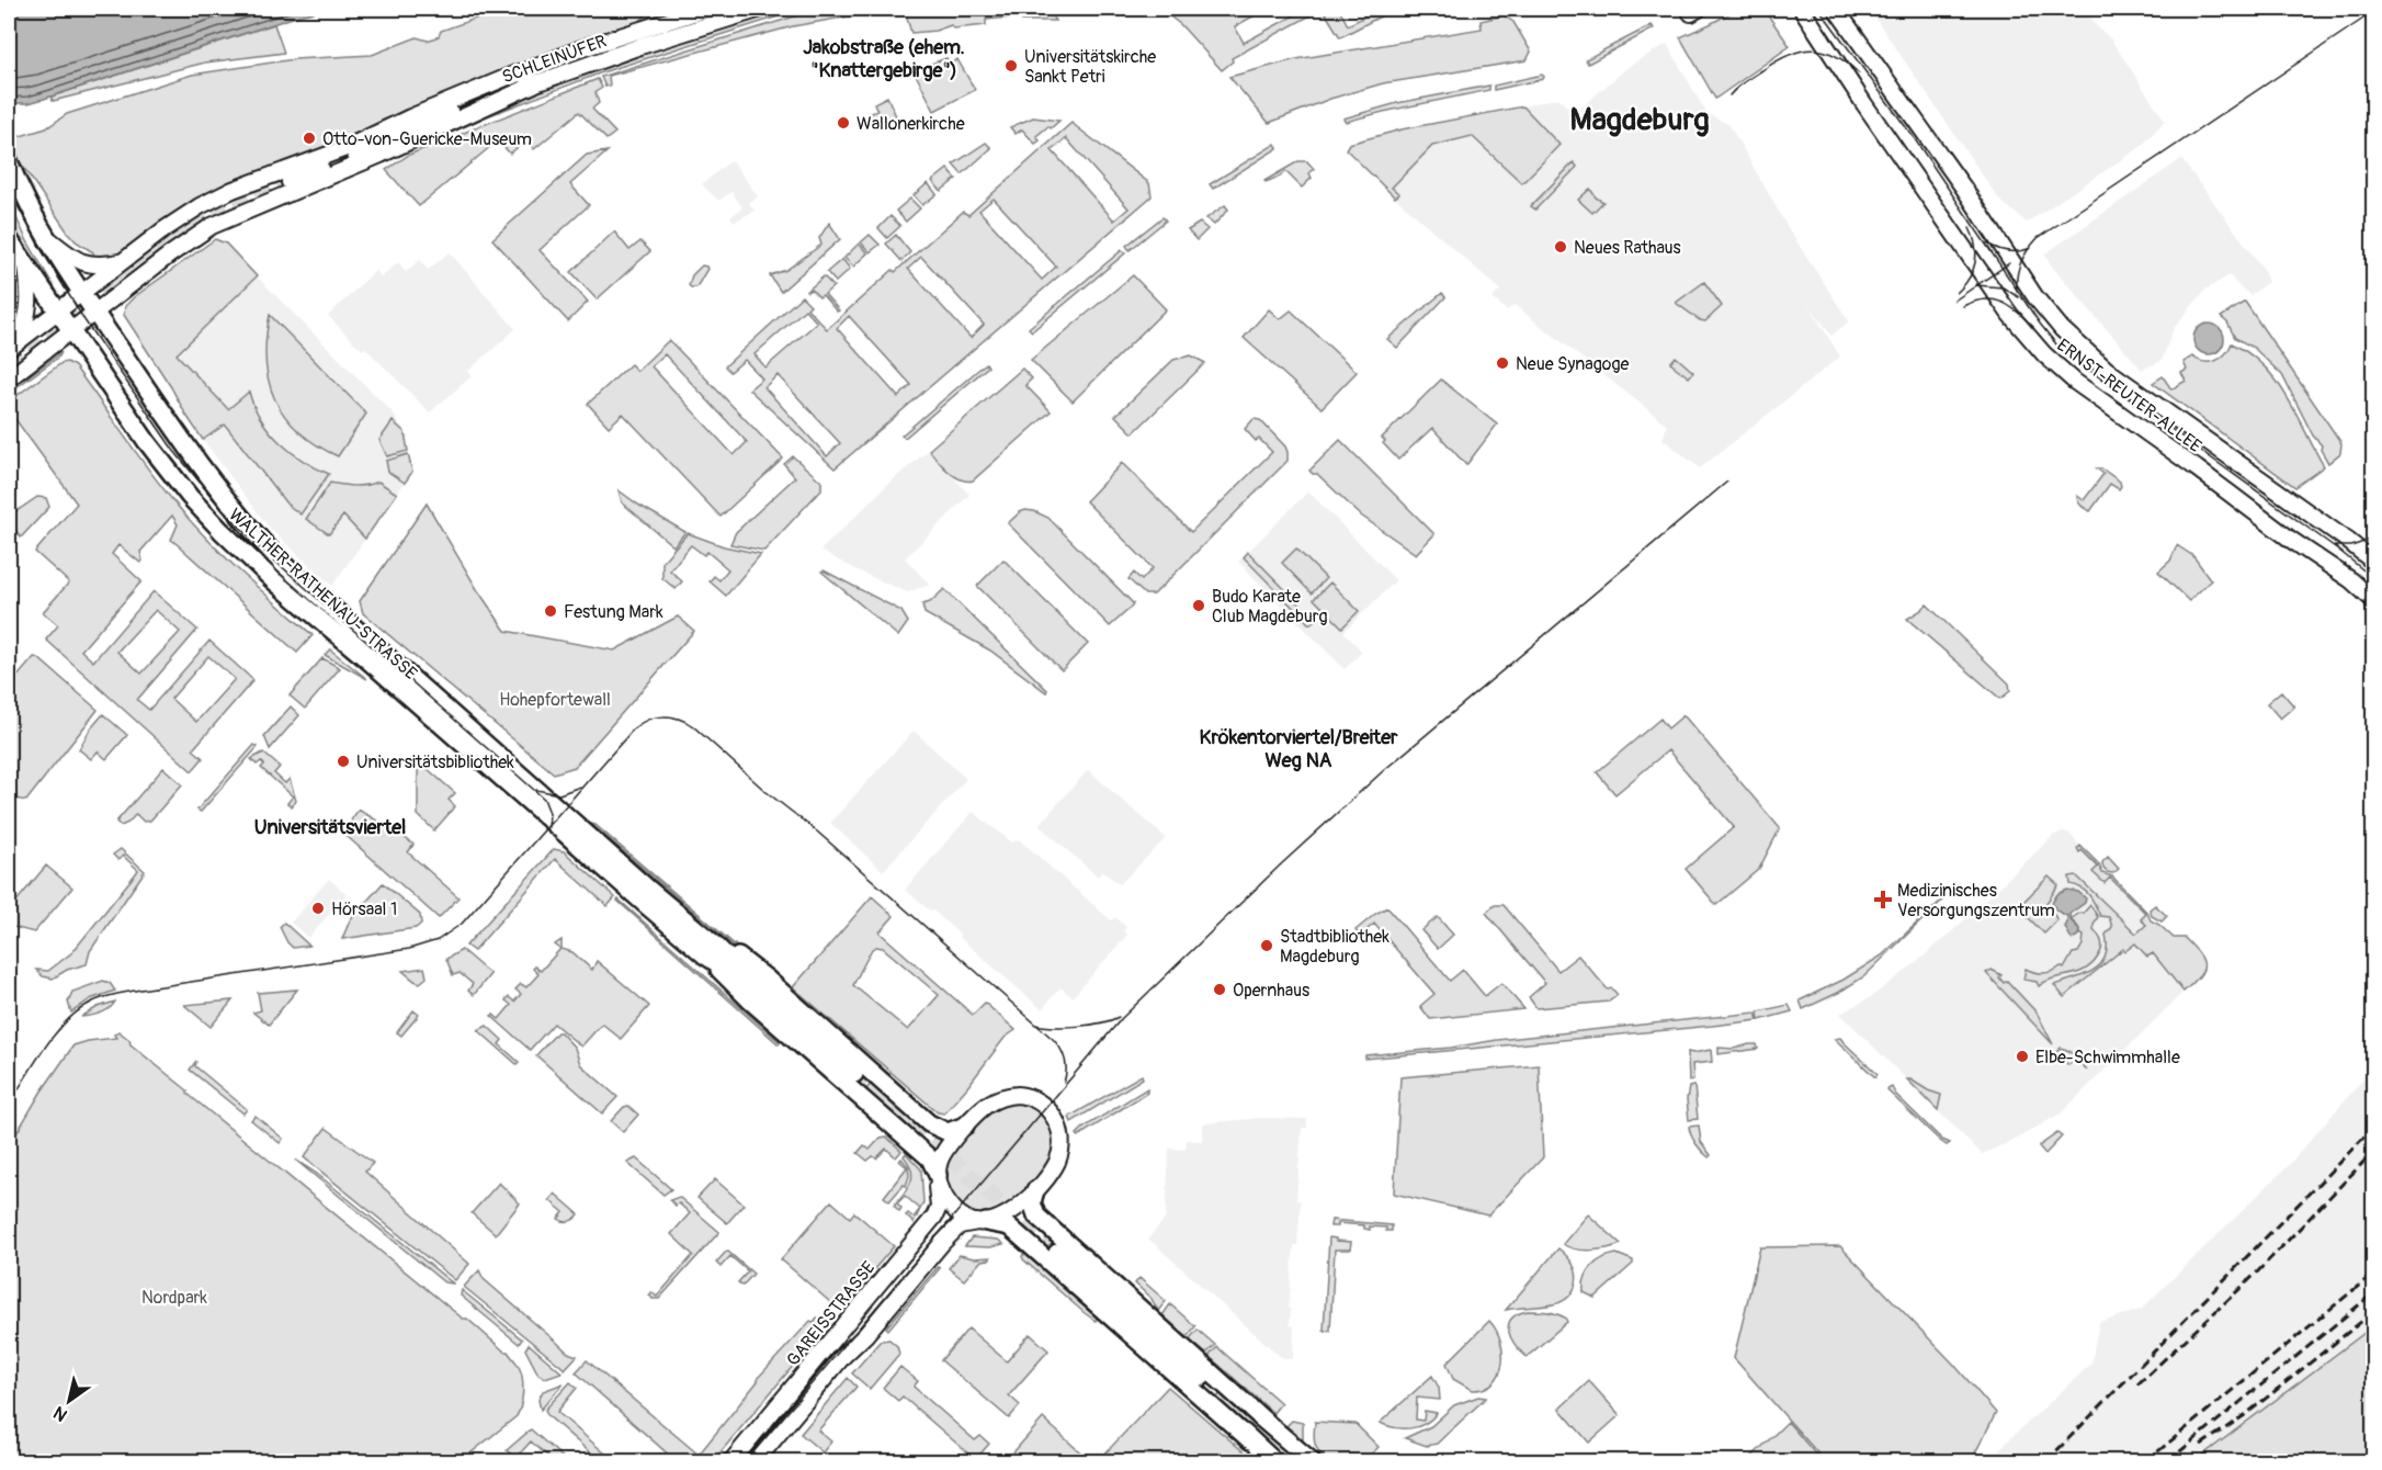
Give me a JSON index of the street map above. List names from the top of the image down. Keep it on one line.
{"streets":{"main road":["SCHLEINUFER","ERNST-REUTER-ALLEE","WALTHER-RATHENAU-STRASSE","GAREISSTRASSE"]},"districts":["Jakobstraße (ehem. \"Knattergebirge\")","Magdeburg","Krökentorviertel/Breiter Weg NA","Universitätsviertel"],"parks":["Hohepfortewall","Nordpark"],"places":{"other":["Universitätskirche Sankt Petri","Wallonerkirche","Otto-von-Guericke-Museum","Neues Rathaus","Neue Synagoge","Budo Karate Club Magdeburg","Festung Mark","Universitätsbibliothek","Hörsaal 1","Stadtbibliothek Magdeburg","Opernhaus","Elbe-Schwimmhalle"],"health":["Medizinisches Versorgungszentrum"]},"north":"bottom left"}
